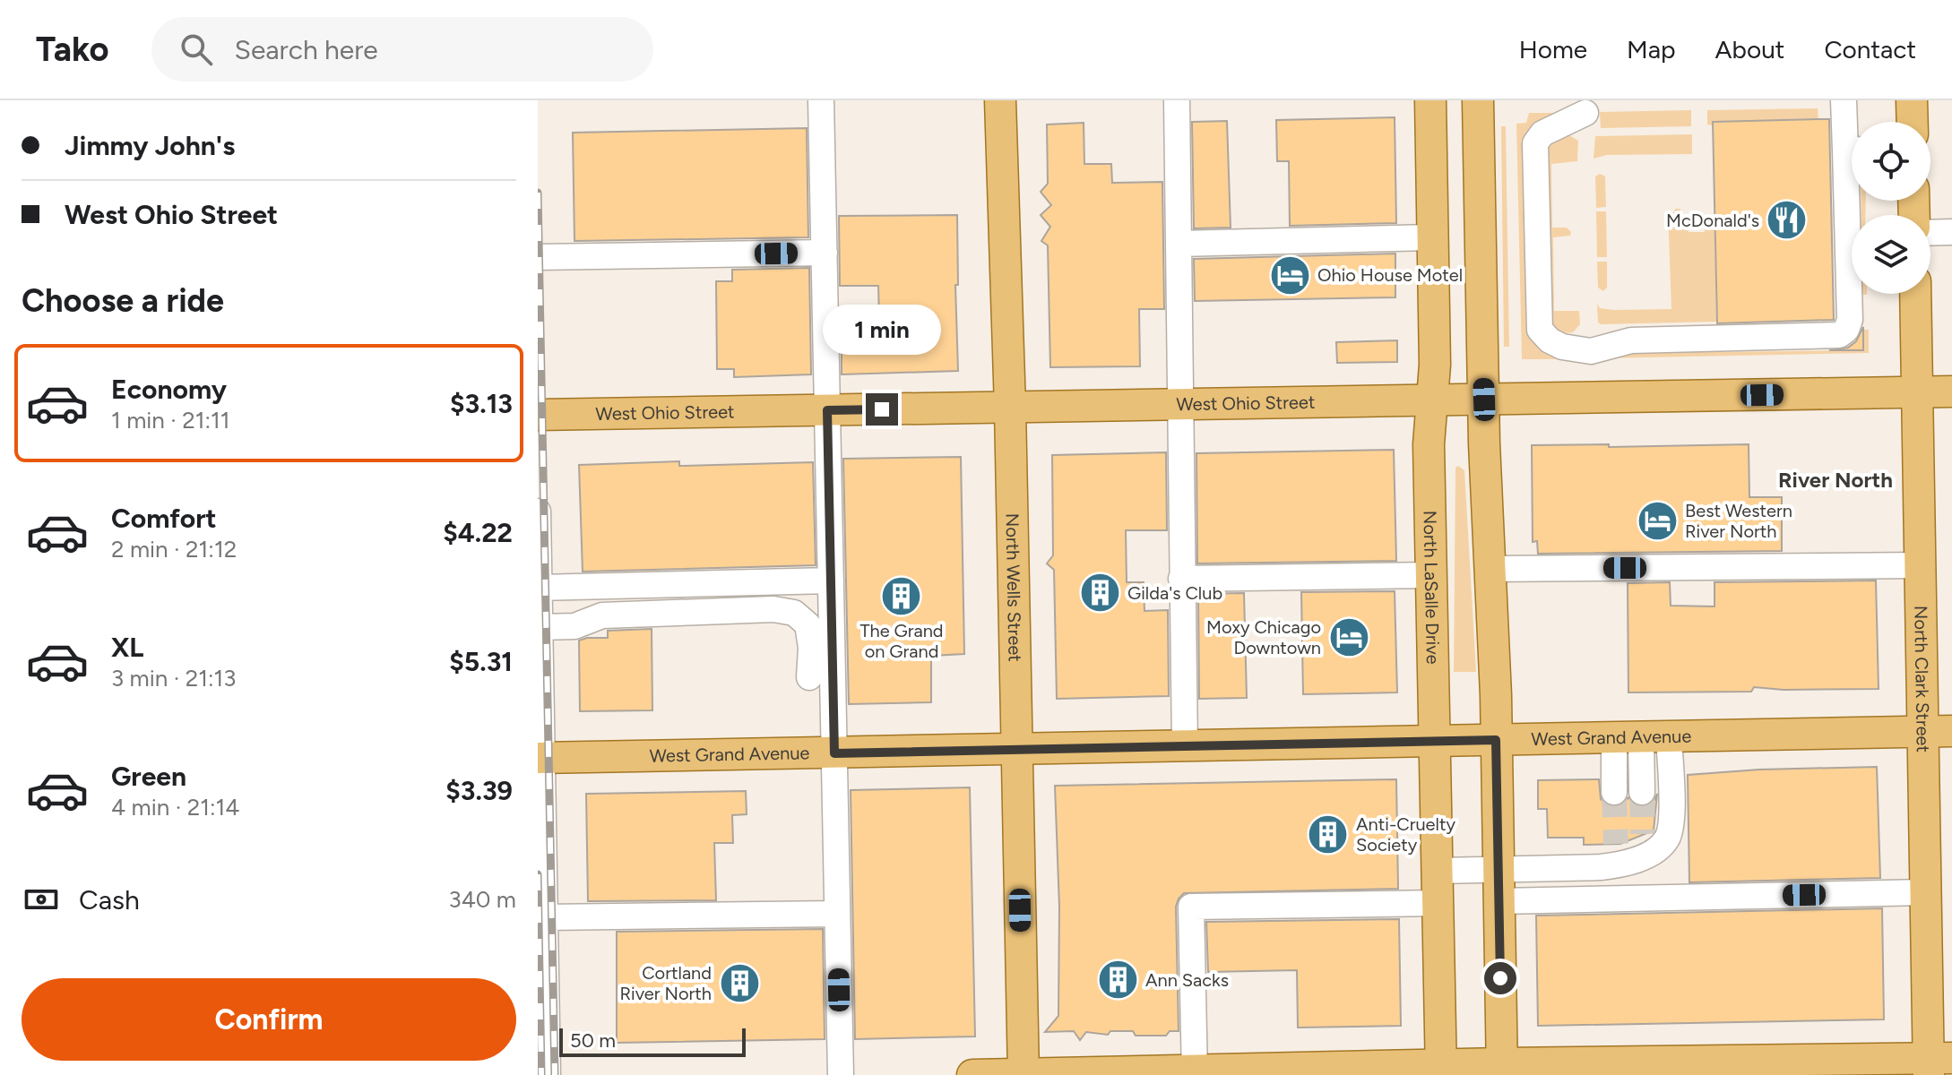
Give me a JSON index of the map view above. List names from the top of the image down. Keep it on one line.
{"streets":{"main road":["West Ohio Street","North Wells Street","North LaSalle Drive","North Clark Street","West Grand Avenue"]},"crossings":[["West Ohio Street","North Wells Street"],["West Ohio Street","North LaSalle Drive"],["West Ohio Street","North Clark Street"],["North Wells Street","West Grand Avenue"],["North LaSalle Drive","West Grand Avenue"],["North Clark Street","West Grand Avenue"]],"districts":["River North"],"places":{"restaurant":["McDonald's"],"hotel":["Ohio House Motel","Best Western River North","Moxy Chicago Downtown"],"building":["Gilda's Club","The Grand on Grand","Anti-Cruelty Society","Ann Sacks","Cortland River North"]},"scale_bar":"50 m","page":{"header":"Tako","search":"Search here","nav":["Home","Map","About","Contact"],"banner":["Jimmy John's","West Ohio Street"],"heading":"Choose a ride","bubble":"1 min","list":[{"name":"Economy","note":"1 min · 21:11","value":"$3.13"},{"name":"Comfort","note":"2 min · 21:12","value":"$4.22"},{"name":"XL","note":"3 min · 21:13","value":"$5.31"},{"name":"Green","note":"4 min · 21:14","value":"$3.39"}],"pay":["Cash","340 m"],"buttons":"Confirm","scale":"50 m"}}
